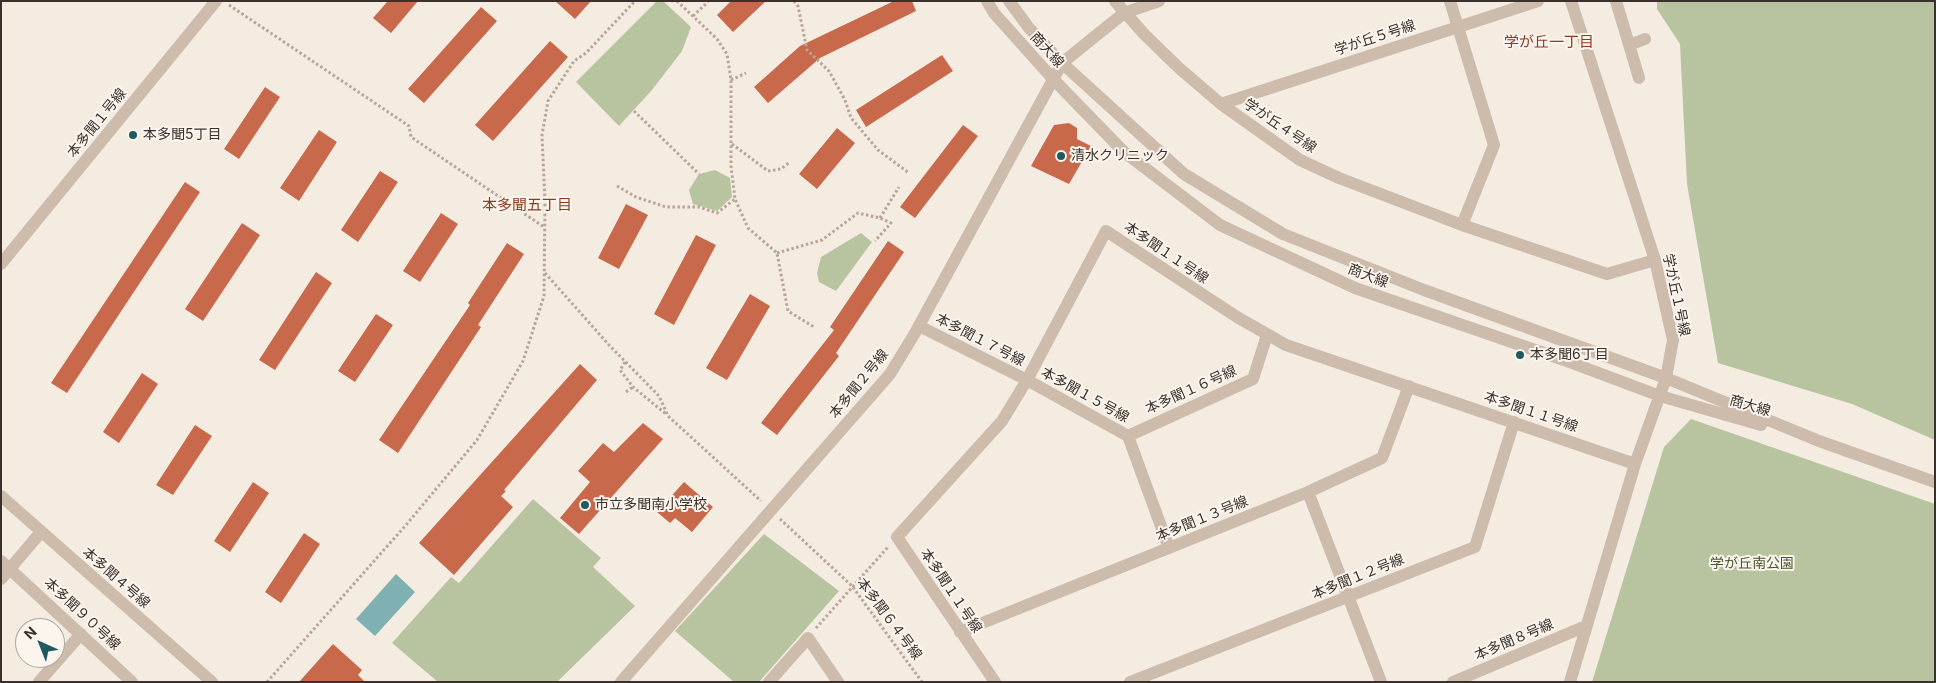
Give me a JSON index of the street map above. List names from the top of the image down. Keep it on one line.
{"streets":{"street":["学が丘５号線","商大線","本多聞１号線","学が丘４号線","本多聞１１号線","学が丘１号線","本多聞１７号線","本多聞２号線","本多聞１６号線","本多聞１５号線","本多聞１３号線","本多聞１２号線","本多聞４号線","本多聞９０号線","本多聞８号線"],"path":["本多聞６４号線"]},"crossings":[["学が丘５号線","学が丘４号線"],["商大線","学が丘１号線"],["商大線","本多聞２号線"],["学が丘４号線","学が丘１号線"],["学が丘４号線","本多聞２号線"],["本多聞１１号線","学が丘１号線"],["本多聞１１号線","本多聞１７号線"],["本多聞１１号線","本多聞１６号線"],["本多聞１１号線","本多聞１５号線"],["本多聞１１号線","本多聞１３号線"],["本多聞１１号線","本多聞１２号線"],["学が丘１号線","本多聞８号線"],["本多聞１７号線","本多聞２号線"],["本多聞１７号線","本多聞１５号線"],["本多聞２号線","本多聞６４号線"],["本多聞１６号線","本多聞１５号線"],["本多聞１５号線","本多聞１３号線"]],"districts":["学が丘一丁目","本多聞五丁目"],"parks":["学が丘南公園"],"places":["本多聞5丁目","清水クリニック","本多聞6丁目","市立多聞南小学校"],"north":"top left"}
